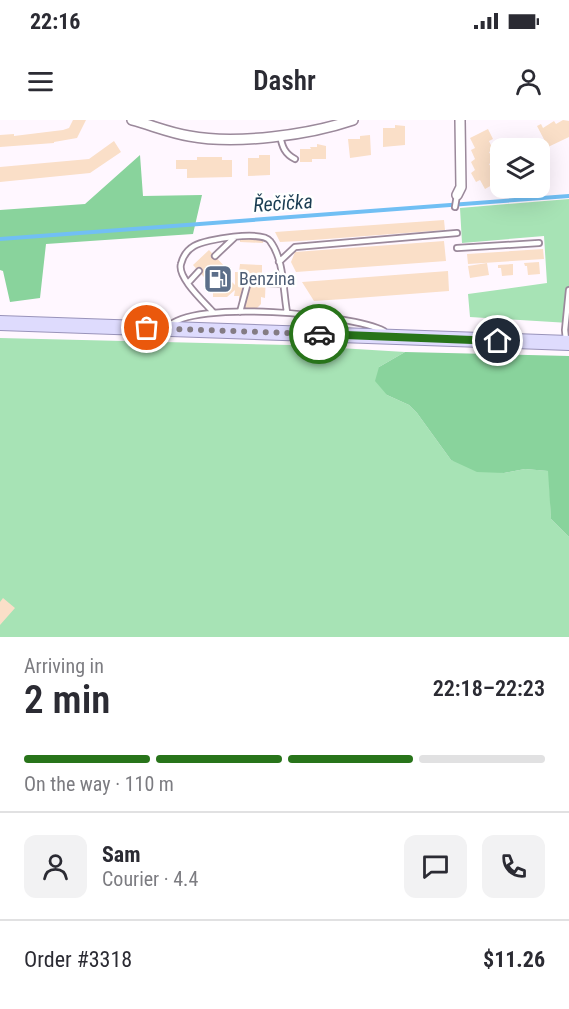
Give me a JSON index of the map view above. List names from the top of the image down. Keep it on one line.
{"water":["Řečička"],"places":{"fuel station":["Benzina"]},"page":{"status":"22:16","header":"Dashr","heading":["2 min","Arriving in","22:18–22:23"],"panel":["Sam","Courier · 4.4","Order #3318","$11.26"],"bar":"On the way · 110 m"}}
